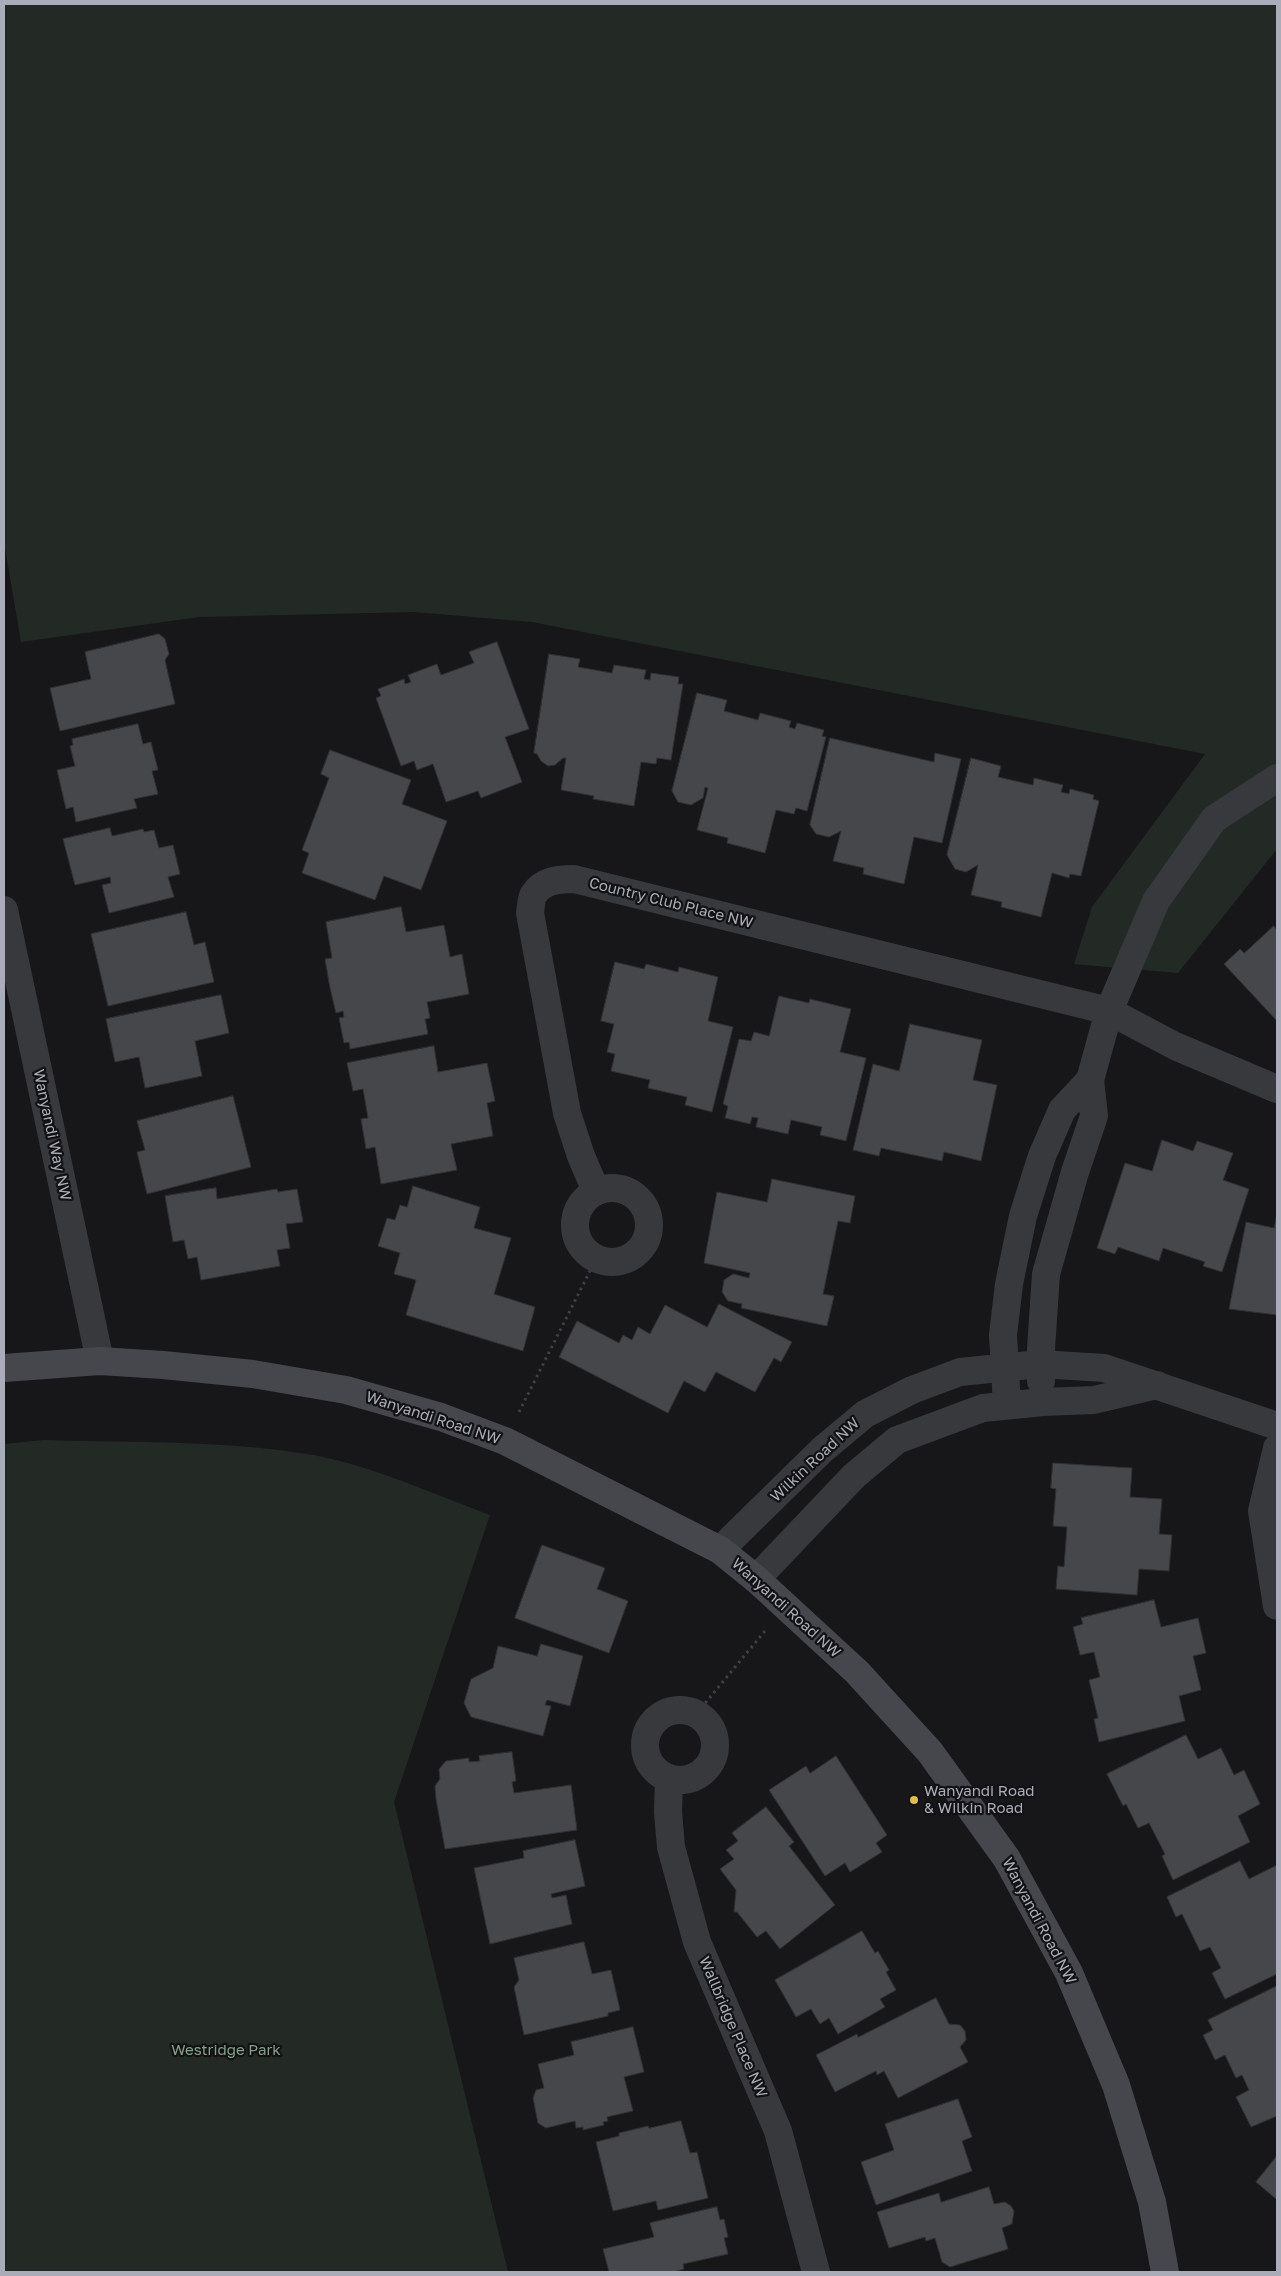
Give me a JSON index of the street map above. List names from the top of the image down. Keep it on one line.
{"streets":{"street":["Country Club Place NW","Wanyandi Way NW","Wanyandi Road NW","Wilkin Road NW","Wallbridge Place NW"]},"crossings":[["Wanyandi Way NW","Wanyandi Road NW"],["Wanyandi Road NW","Wilkin Road NW"]],"parks":["Westridge Park"],"places":["Wanyandi Road & Wilkin Road"]}
